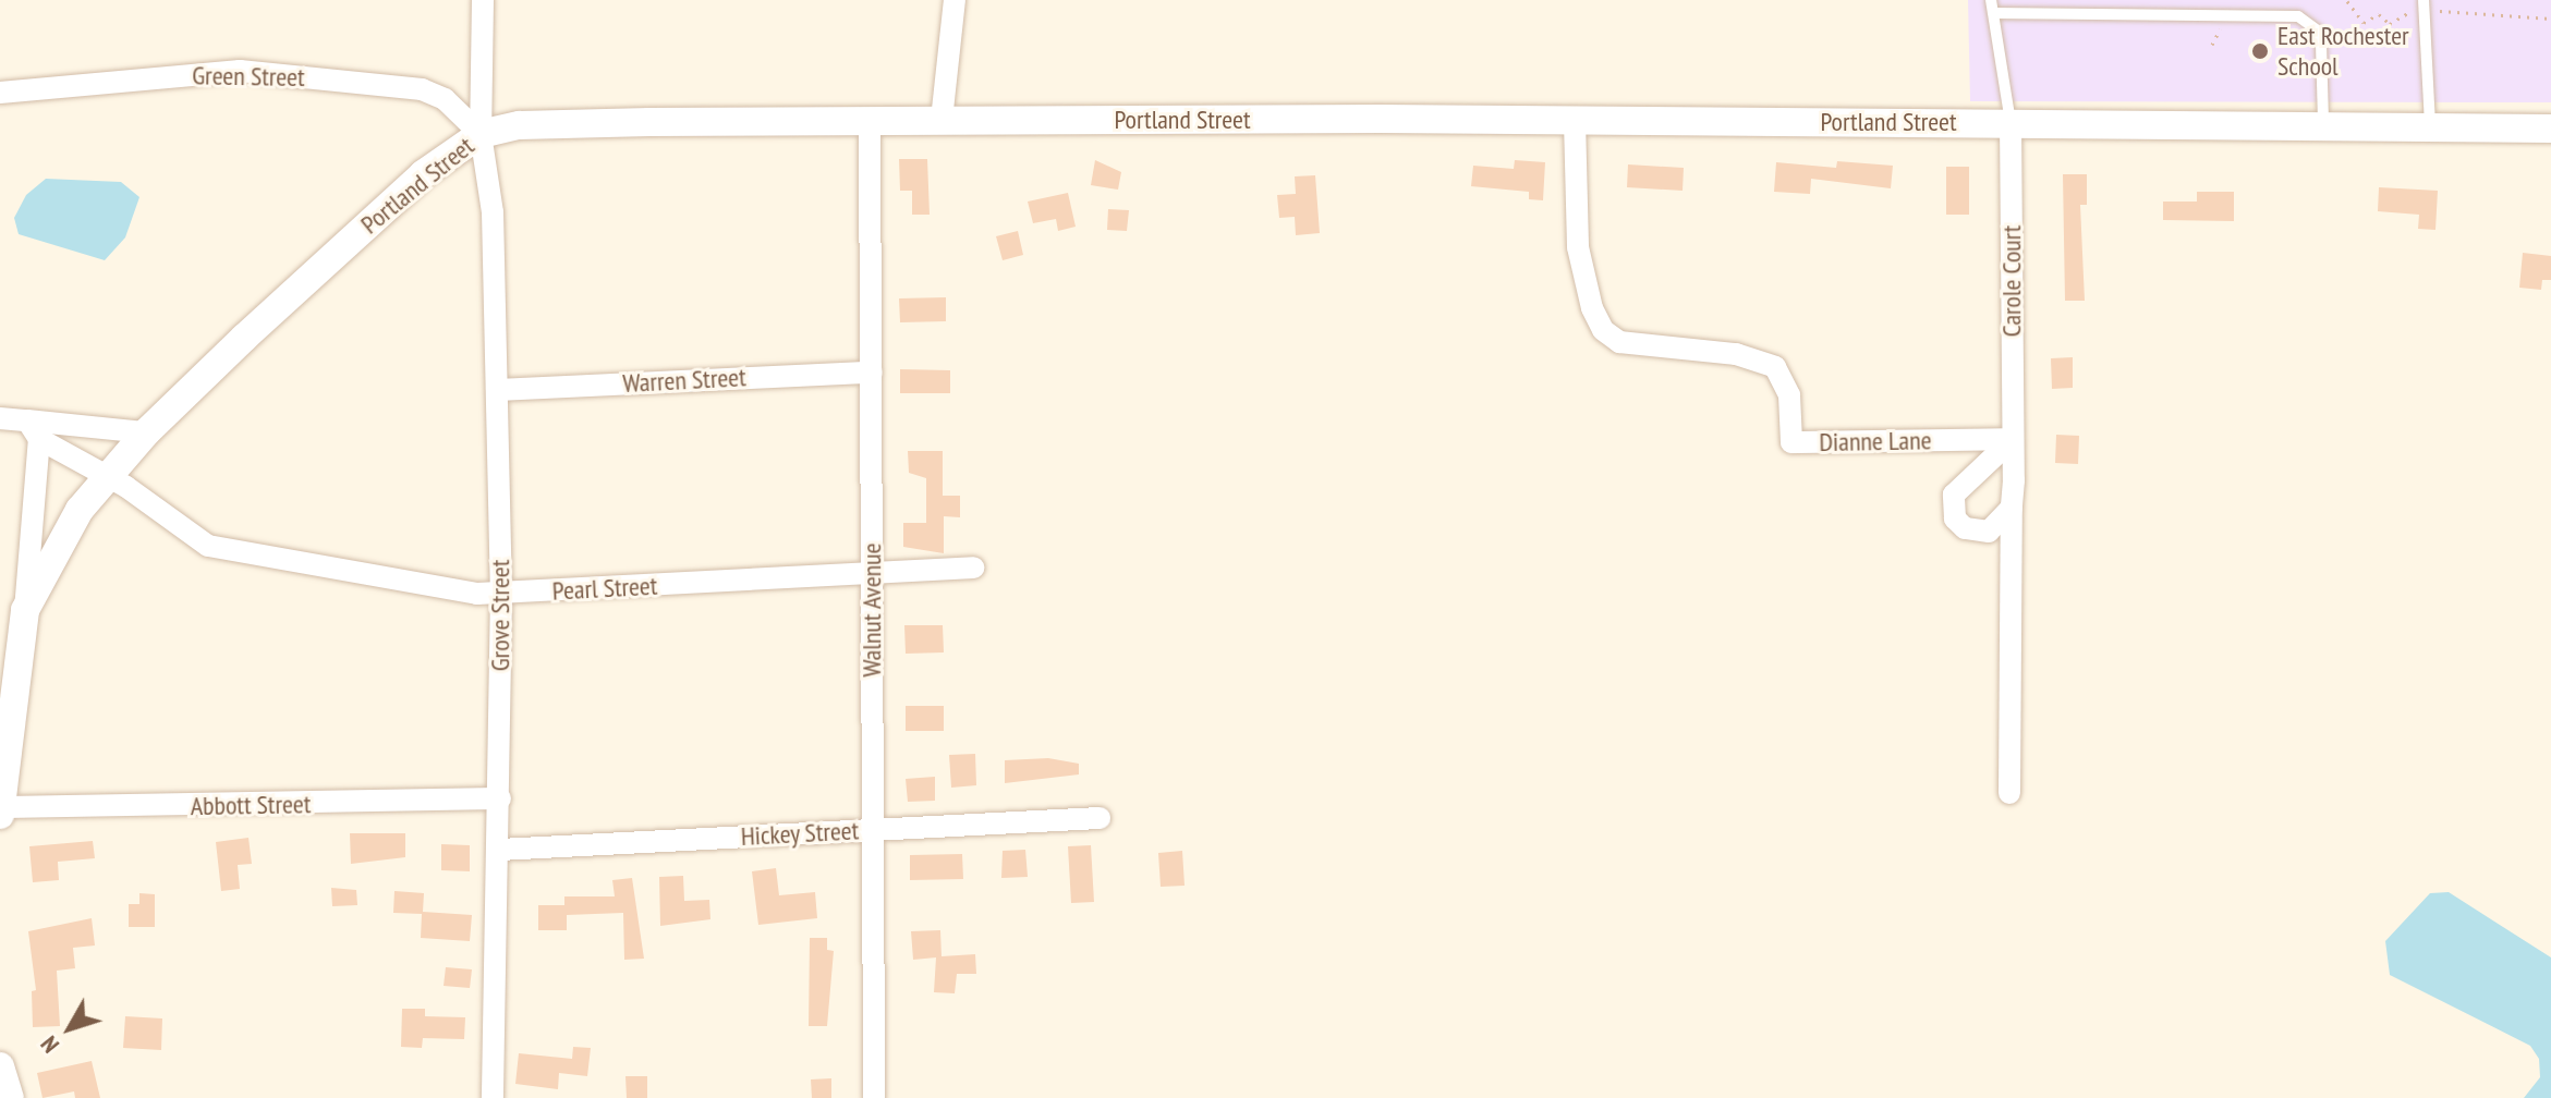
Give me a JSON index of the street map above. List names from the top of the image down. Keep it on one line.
{"streets":{"street":["Green Street","Portland Street","Carole Court","Warren Street","Dianne Lane","Pearl Street","Walnut Avenue","Grove Street","Abbott Street","Hickey Street"]},"crossings":[["Green Street","Portland Street"],["Green Street","Grove Street"],["Portland Street","Carole Court"],["Portland Street","Dianne Lane"],["Portland Street","Pearl Street"],["Portland Street","Walnut Avenue"],["Portland Street","Grove Street"],["Portland Street","Abbott Street"],["Carole Court","Dianne Lane"],["Warren Street","Walnut Avenue"],["Warren Street","Grove Street"],["Pearl Street","Walnut Avenue"],["Pearl Street","Grove Street"],["Walnut Avenue","Hickey Street"],["Grove Street","Abbott Street"],["Grove Street","Hickey Street"]],"places":["East Rochester School"],"north":"bottom left"}
